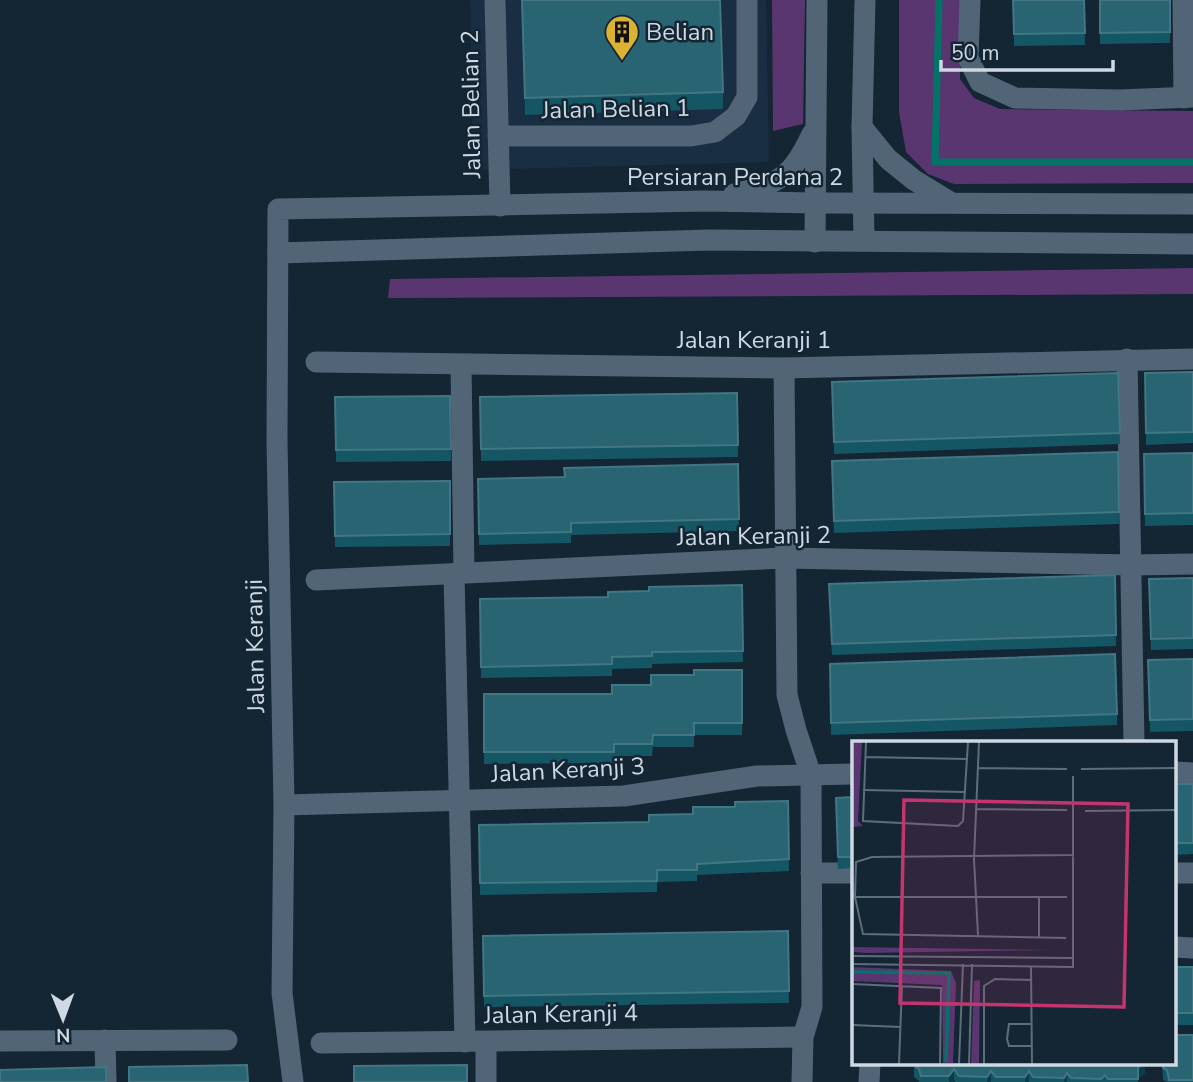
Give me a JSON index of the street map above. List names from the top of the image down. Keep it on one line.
{"streets":{"street":["Jalan Belian 2","Jalan Belian 1","Persiaran Perdana 2","Jalan Keranji 1","Jalan Keranji 2","Jalan Keranji","Jalan Keranji 3","Jalan Keranji 4"]},"crossings":[["Jalan Belian 2","Jalan Belian 1"],["Jalan Belian 2","Persiaran Perdana 2"],["Persiaran Perdana 2","Jalan Keranji"],["Jalan Keranji","Jalan Keranji 3"]],"places":{"building":["Belian"]},"scale_bar":"50 m","north":"bottom"}
